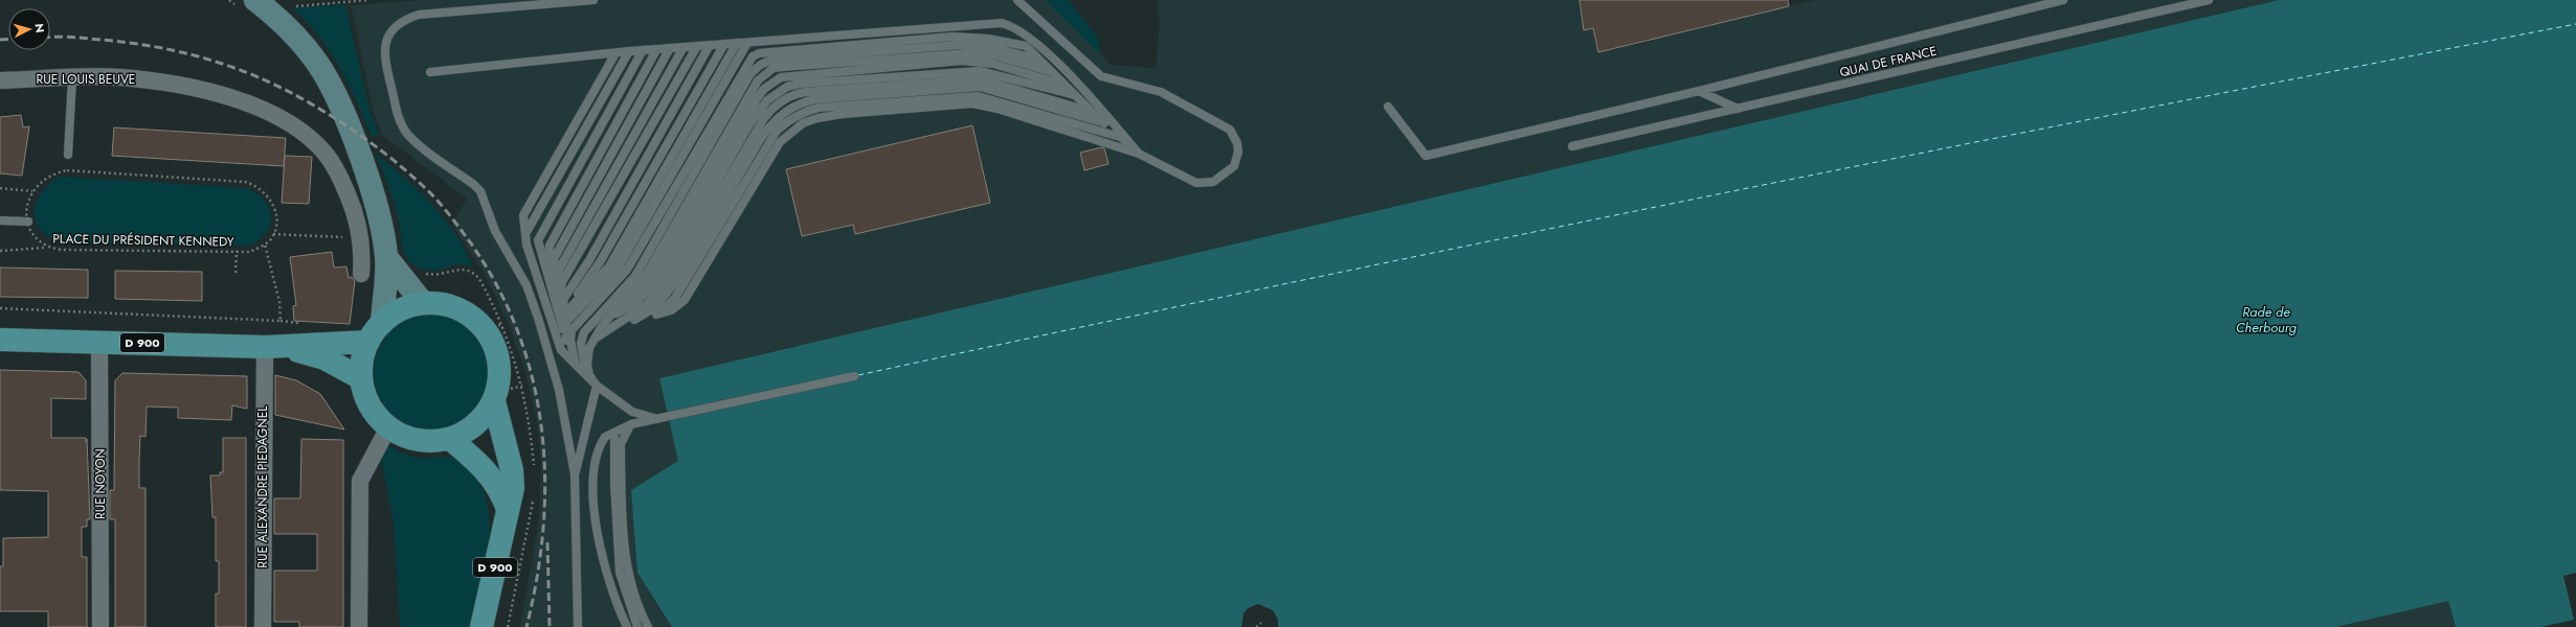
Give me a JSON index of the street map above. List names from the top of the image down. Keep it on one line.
{"streets":{"main road":["D 900"],"street":["RUE LOUIS BEUVE","RUE NOYON","RUE ALEXANDRE PIEDAGNEL"],"lane":["QUAI DE FRANCE"],"path":["PLACE DU PRÉSIDENT KENNEDY"]},"crossings":[["D 900","RUE NOYON"],["D 900","RUE ALEXANDRE PIEDAGNEL"]],"water":["Rade de Cherbourg"],"north":"right"}
